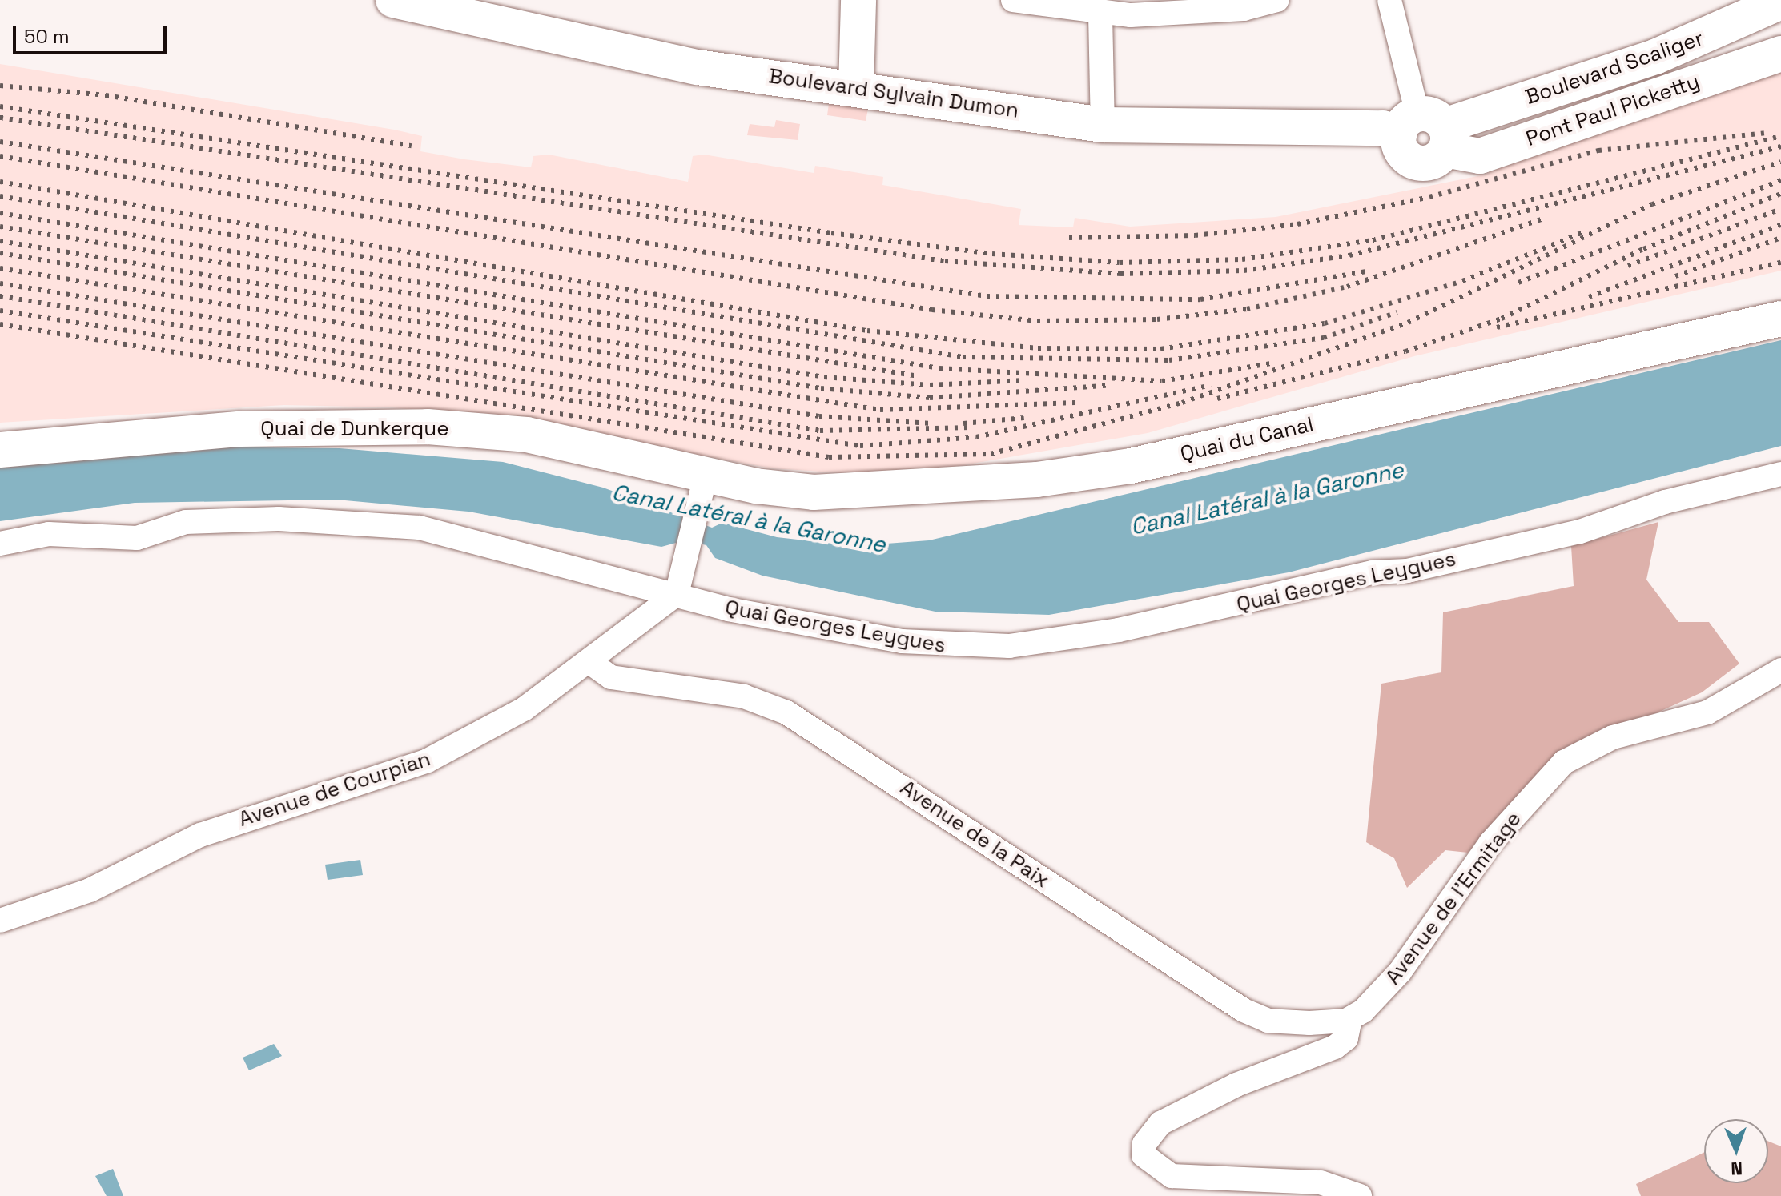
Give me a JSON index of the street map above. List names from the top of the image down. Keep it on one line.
{"streets":{"street":["Boulevard Scaliger","Boulevard Sylvain Dumon","Pont Paul Picketty","Quai de Dunkerque","Quai du Canal","Quai Georges Leygues","Avenue de Courpian","Avenue de la Paix","Avenue de l’Ermitage"]},"crossings":[["Boulevard Scaliger","Boulevard Sylvain Dumon"],["Boulevard Scaliger","Pont Paul Picketty"],["Boulevard Sylvain Dumon","Pont Paul Picketty"],["Quai de Dunkerque","Quai du Canal"],["Quai Georges Leygues","Avenue de Courpian"],["Avenue de Courpian","Avenue de la Paix"],["Avenue de la Paix","Avenue de l’Ermitage"]],"water":["Canal Latéral à la Garonne"],"scale_bar":"50 m","north":"bottom"}
